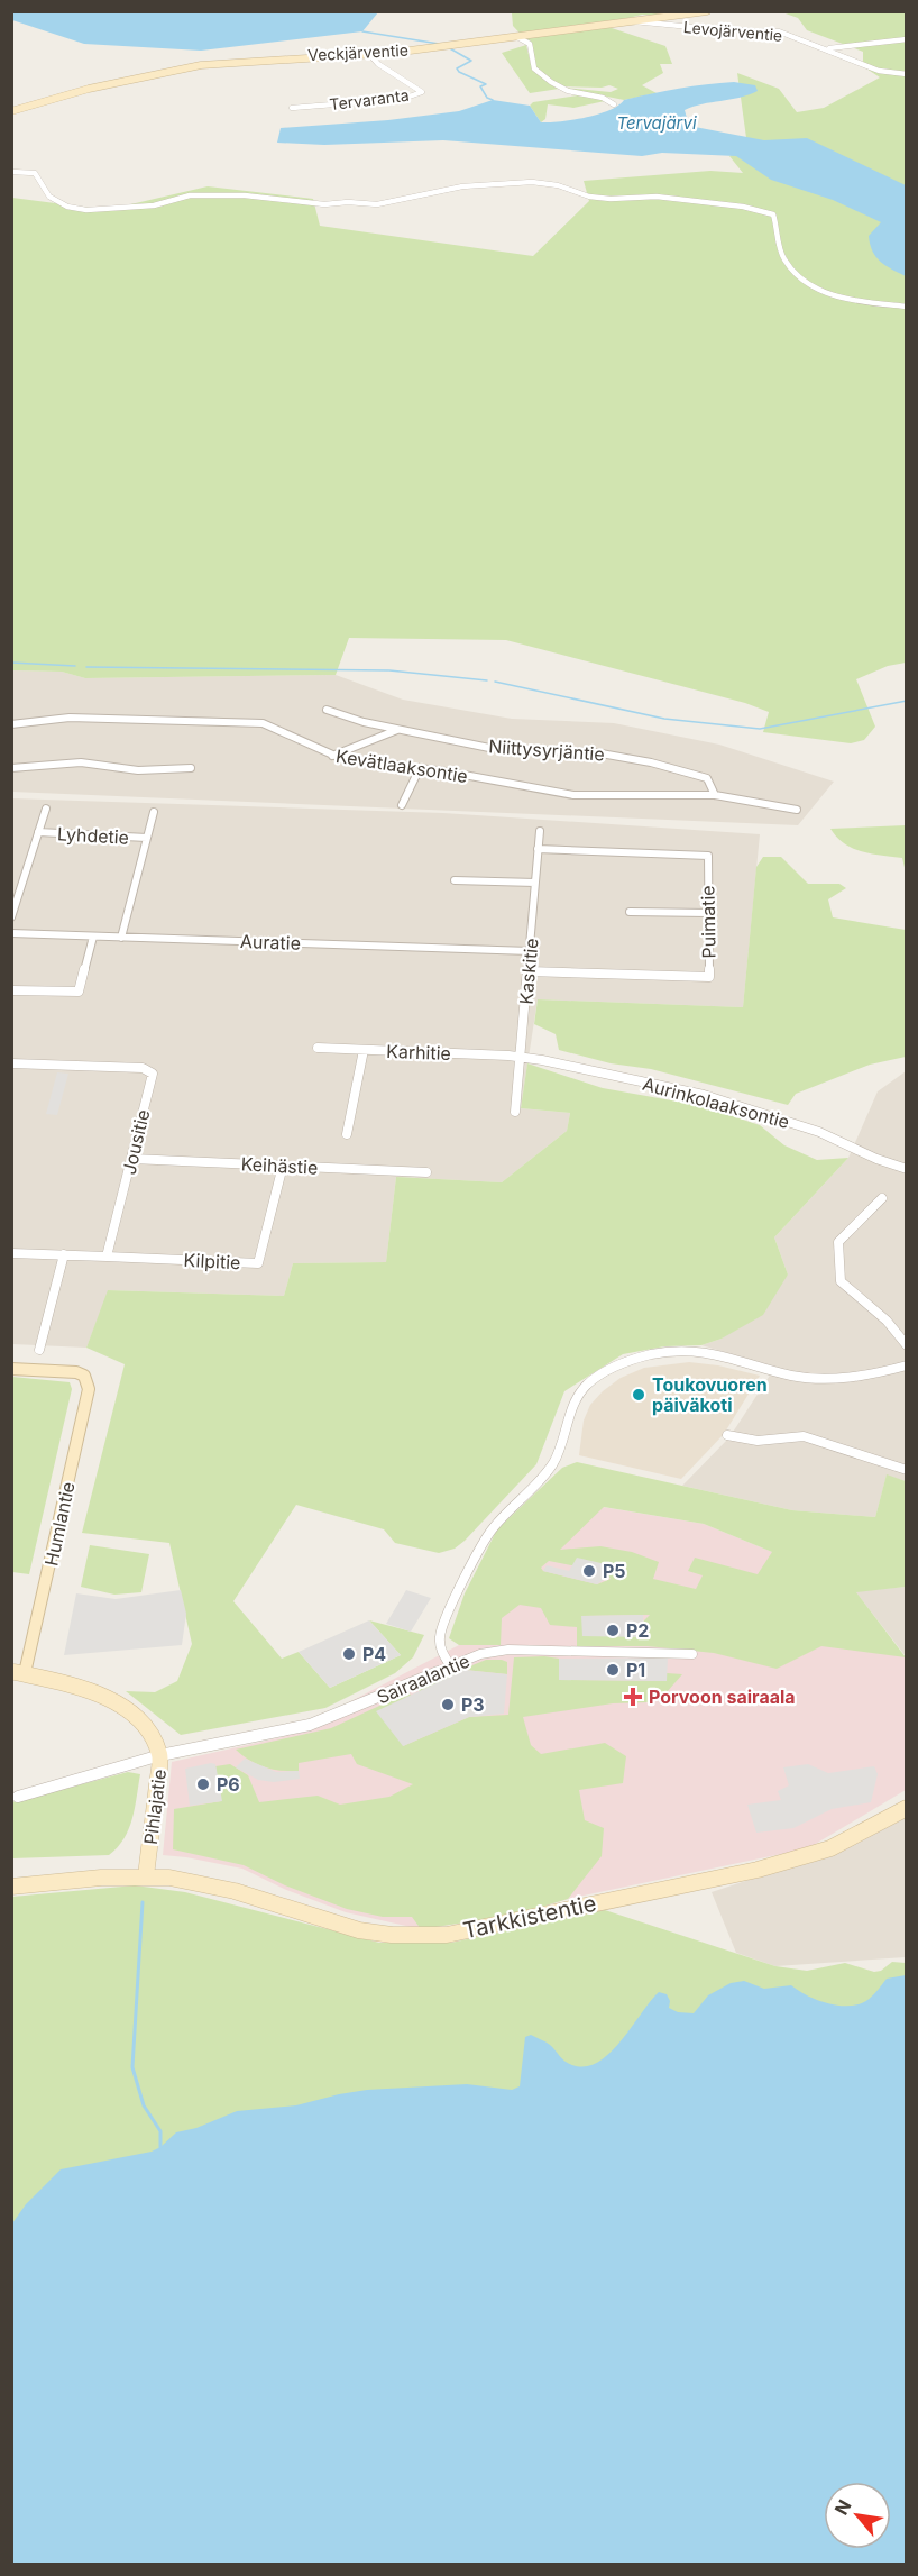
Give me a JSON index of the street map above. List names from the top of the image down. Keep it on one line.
{"streets":{"street":["Levojärventie","Veckjärventie","Tervaranta","Niittysyrjäntie","Kevätlaaksontie","Lyhdetie","Puimatie","Auratie","Kaskitie","Karhitie","Aurinkolaaksontie","Jousitie","Keihästie","Kilpitie","Humlantie","Sairaalantie","Pihlajatie","Tarkkistentie"]},"crossings":[["Levojärventie","Veckjärventie"],["Veckjärventie","Tervaranta"],["Niittysyrjäntie","Kevätlaaksontie"],["Lyhdetie","Auratie"],["Puimatie","Kaskitie"],["Auratie","Kaskitie"],["Kaskitie","Karhitie"],["Kaskitie","Aurinkolaaksontie"],["Karhitie","Aurinkolaaksontie"],["Jousitie","Keihästie"],["Jousitie","Kilpitie"],["Keihästie","Kilpitie"],["Humlantie","Pihlajatie"],["Sairaalantie","Pihlajatie"],["Pihlajatie","Tarkkistentie"]],"water":["Tervajärvi"],"places":{"other":["Toukovuoren päiväkoti","P5","P2","P4","P1","P3","P6"],"health":["Porvoon sairaala"]},"north":"top left"}
